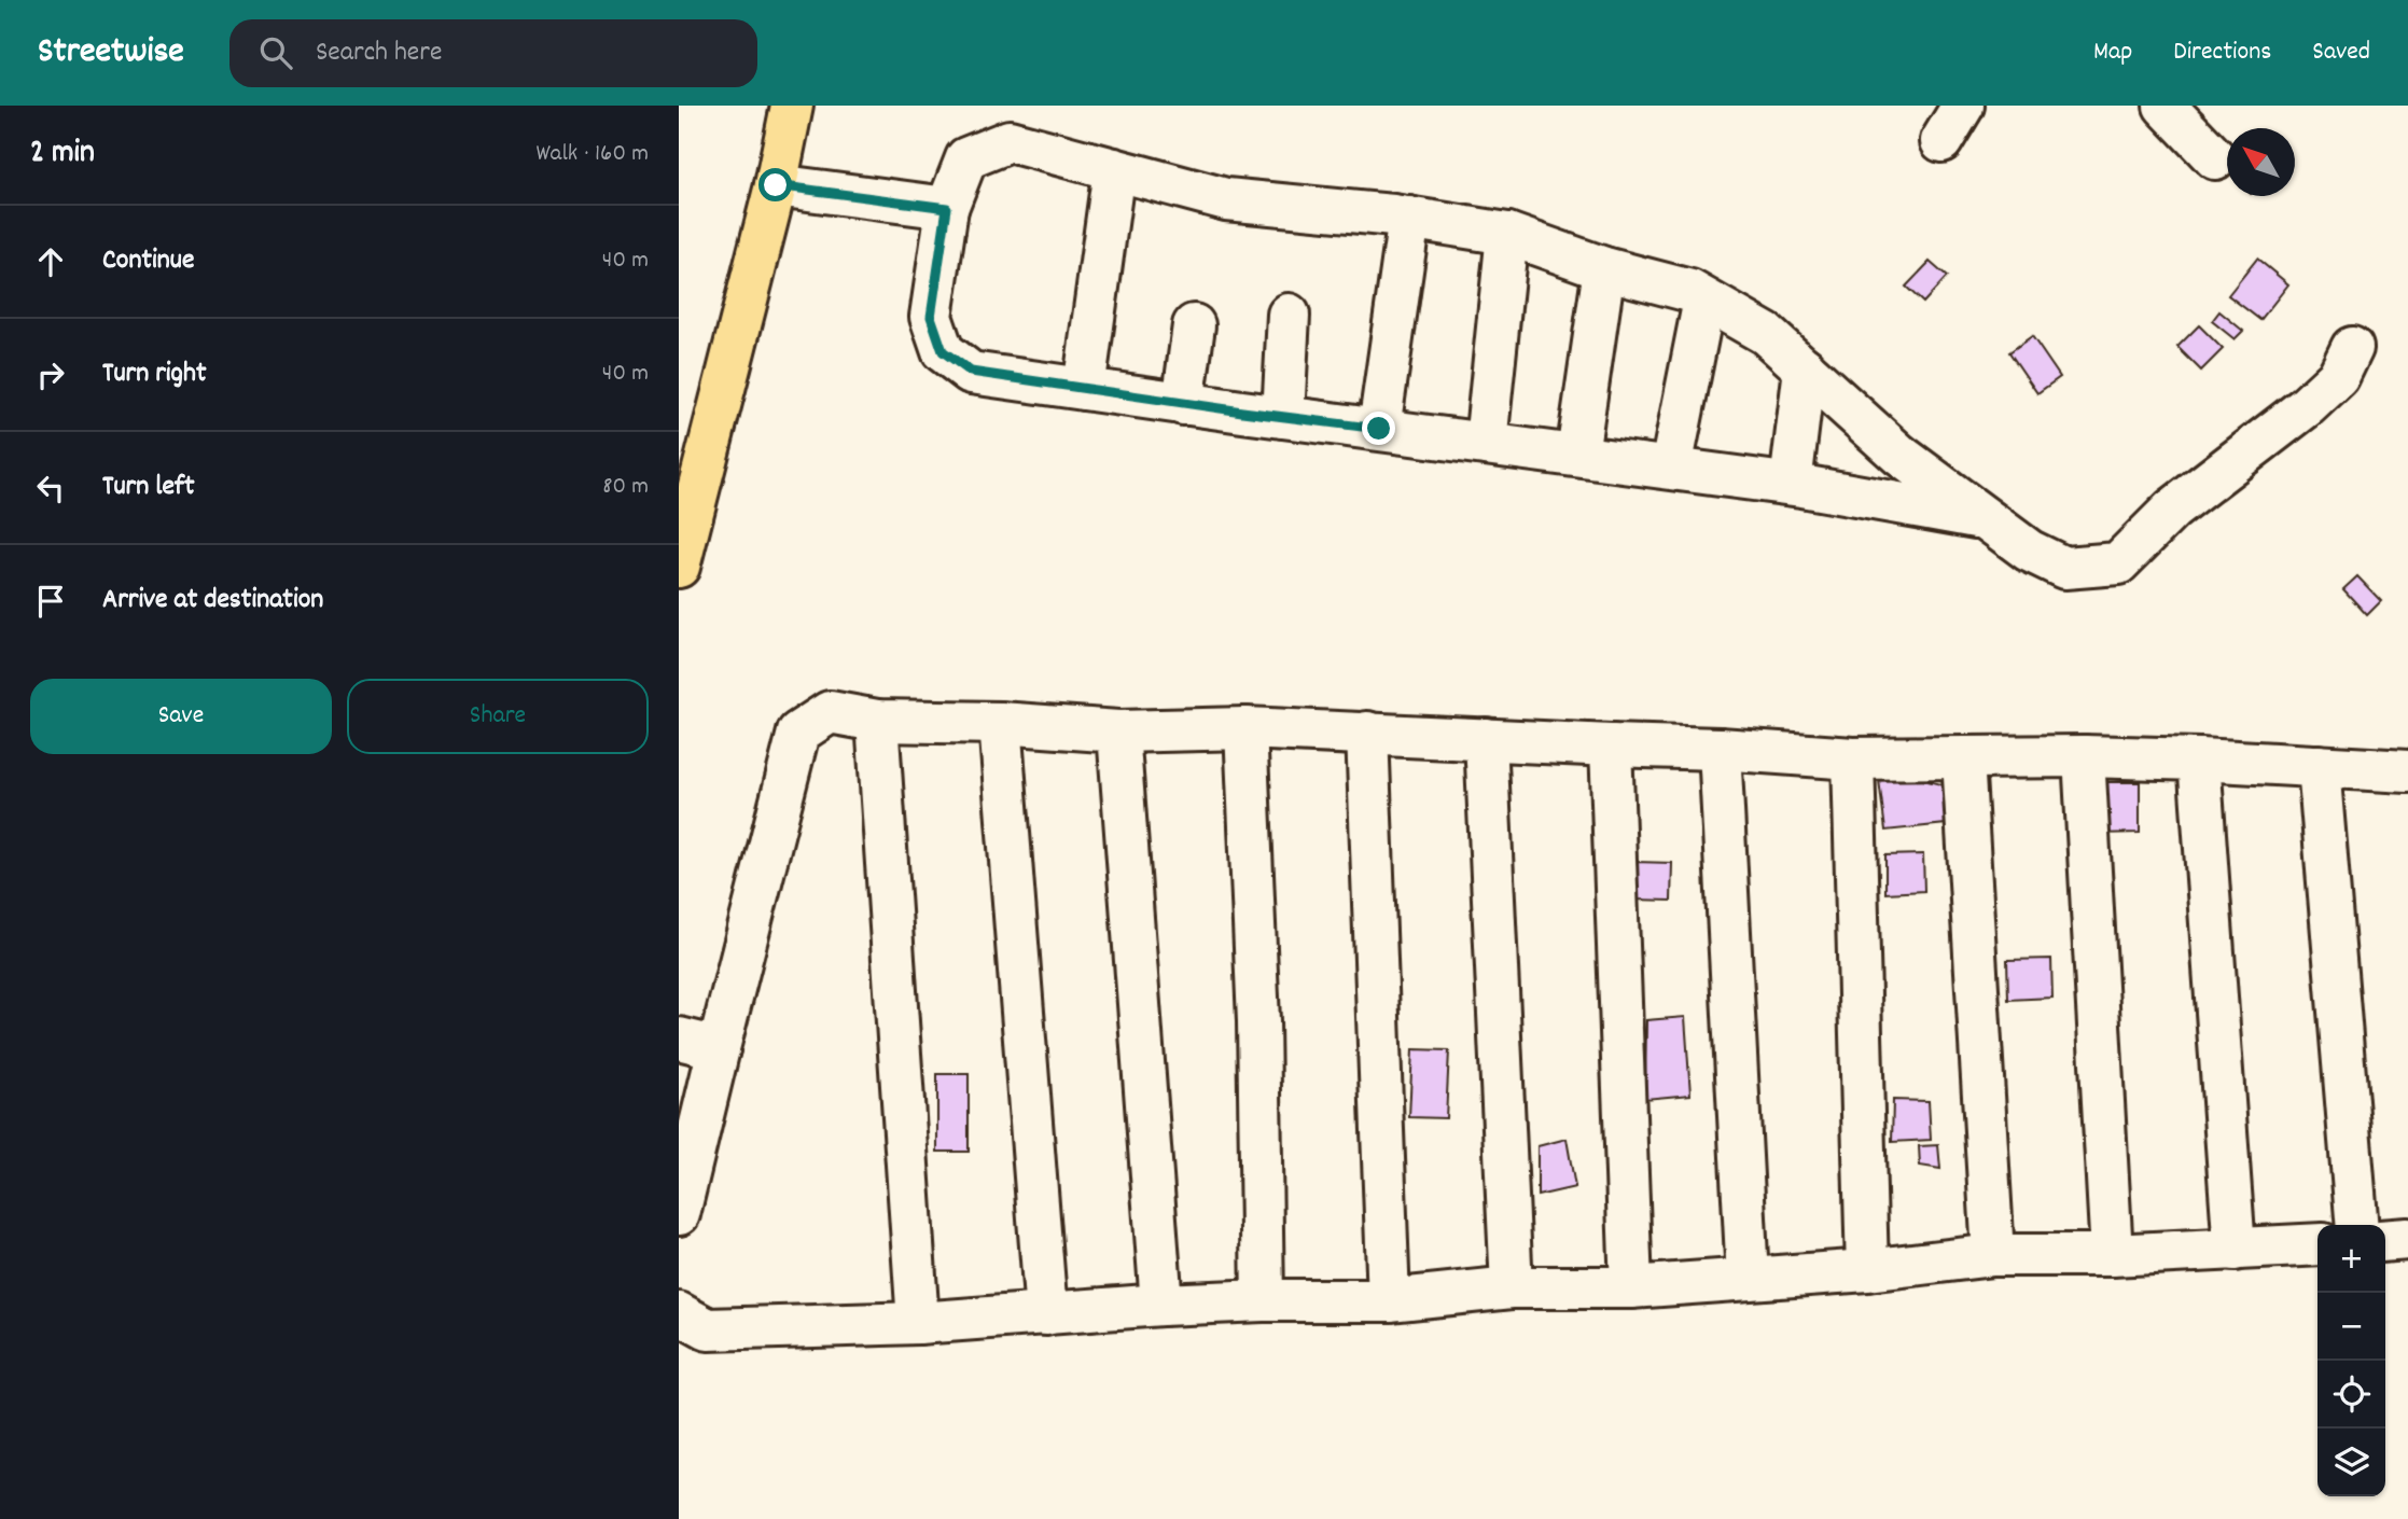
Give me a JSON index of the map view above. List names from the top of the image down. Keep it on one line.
{"north":"top left","page":{"header":"Streetwise","search":"Search here","nav":["Map","Directions","Saved"],"heading":["2 min","Walk · 160 m"],"list":[["Continue","40 m"],["Turn right","40 m"],["Turn left","80 m"],"Arrive at destination"],"buttons":["Save","Share"],"map_buttons":["+","−"]}}
